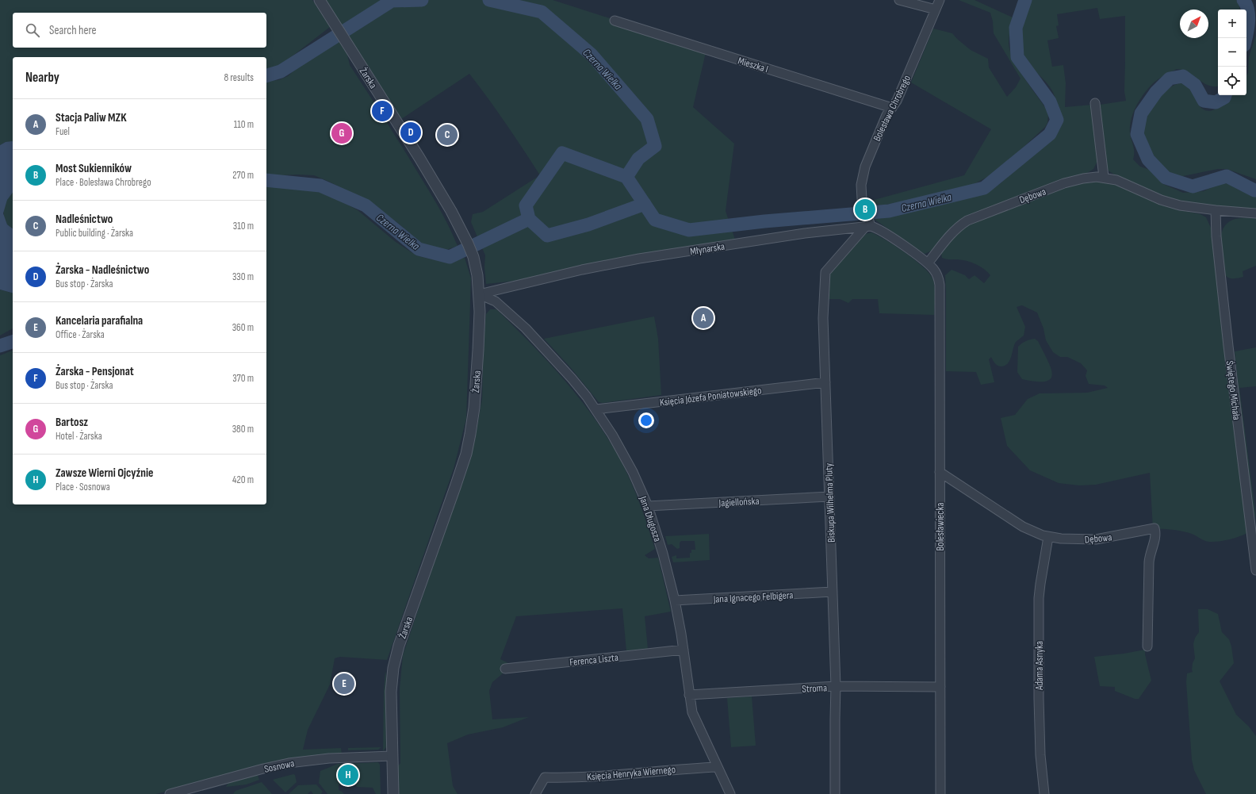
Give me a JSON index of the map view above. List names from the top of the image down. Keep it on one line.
{"streets":{"street":["Mieszka I","Żarska","Bolesława Chrobrego","Dębowa","Młynarska","Świętego Michała","Księcia Józefa Poniatowskiego","Jagiellońska","Biskupa Wilhelma Pluty","Jana Długosza","Bolesławiecka","Jana Ignacego Felbigera","Ferenca Liszta","Adama Asnyka","Stroma","Sosnowa","Księcia Henryka Wiernego"]},"crossings":[["Mieszka I","Bolesława Chrobrego"],["Żarska","Młynarska"],["Żarska","Jana Długosza"],["Żarska","Sosnowa"],["Bolesława Chrobrego","Młynarska"],["Bolesława Chrobrego","Biskupa Wilhelma Pluty"],["Dębowa","Świętego Michała"],["Dębowa","Bolesławiecka"],["Dębowa","Adama Asnyka"],["Młynarska","Biskupa Wilhelma Pluty"],["Młynarska","Jana Długosza"],["Księcia Józefa Poniatowskiego","Biskupa Wilhelma Pluty"],["Księcia Józefa Poniatowskiego","Jana Długosza"],["Jagiellońska","Biskupa Wilhelma Pluty"],["Jagiellońska","Jana Długosza"],["Biskupa Wilhelma Pluty","Jana Ignacego Felbigera"],["Biskupa Wilhelma Pluty","Stroma"],["Jana Długosza","Jana Ignacego Felbigera"],["Jana Długosza","Ferenca Liszta"],["Jana Długosza","Stroma"],["Jana Długosza","Księcia Henryka Wiernego"],["Bolesławiecka","Stroma"]],"water":["Czerna Wielka"],"north":"top right","page":{"map_buttons":["+","−"],"search":"Search here","heading":["Nearby","8 results"],"list":[{"mark":"A","name":"Stacja Paliw MZK","note":"Fuel","value":"110 m"},{"mark":"B","name":"Most Sukienników","note":"Place · Bolesława Chrobrego","value":"270 m"},{"mark":"C","name":"Nadleśnictwo","note":"Public building · Żarska","value":"310 m"},{"mark":"D","name":"Żarska - Nadleśnictwo","note":"Bus stop · Żarska","value":"330 m"},{"mark":"E","name":"Kancelaria parafialna","note":"Office · Żarska","value":"360 m"},{"mark":"F","name":"Żarska - Pensjonat","note":"Bus stop · Żarska","value":"370 m"},{"mark":"G","name":"Bartosz","note":"Hotel · Żarska","value":"380 m"},{"mark":"H","name":"Zawsze Wierni Ojcyźnie","note":"Place · Sosnowa","value":"420 m"}],"pins":["F","D","G","C","B","A","E","H"]}}
